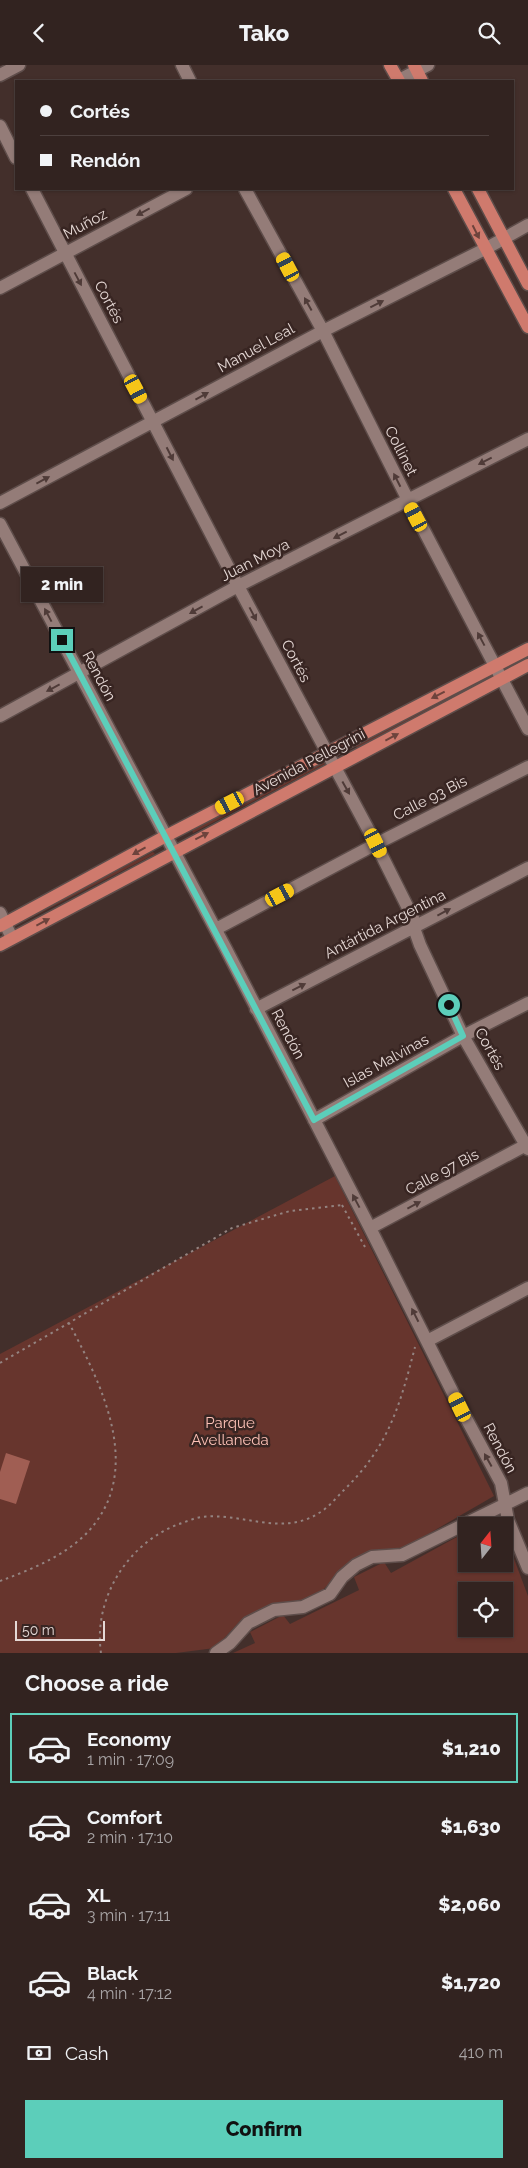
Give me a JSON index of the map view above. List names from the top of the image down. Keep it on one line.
{"streets":{"main road":["Avenida Pellegrini"],"street":["Muñoz","Cortés","Manuel Leal","Collinet","Juan Moya","Rendón","Calle 93 Bis","Antártida Argentina","Islas Malvinas","Calle 97 Bis"]},"crossings":[["Muñoz","Cortés"],["Cortés","Manuel Leal"],["Cortés","Juan Moya"],["Cortés","Avenida Pellegrini"],["Cortés","Calle 93 Bis"],["Cortés","Antártida Argentina"],["Cortés","Islas Malvinas"],["Cortés","Calle 97 Bis"],["Manuel Leal","Collinet"],["Collinet","Juan Moya"],["Collinet","Avenida Pellegrini"],["Juan Moya","Rendón"],["Rendón","Avenida Pellegrini"],["Rendón","Calle 93 Bis"],["Rendón","Antártida Argentina"],["Rendón","Islas Malvinas"],["Rendón","Calle 97 Bis"]],"one_way":["Muñoz","Cortés","Manuel Leal","Collinet","Juan Moya","Rendón","Antártida Argentina","Calle 97 Bis"],"parks":["Parque Avellaneda"],"scale_bar":"50 m","north":"top","page":{"header":"Tako","banner":["Cortés","Rendón"],"bubble":"2 min","scale":"50 m","heading":"Choose a ride","list":[{"name":"Economy","note":"1 min · 17:09","value":"$1,210"},{"name":"Comfort","note":"2 min · 17:10","value":"$1,630"},{"name":"XL","note":"3 min · 17:11","value":"$2,060"},{"name":"Black","note":"4 min · 17:12","value":"$1,720"}],"pay":["Cash","410 m"],"buttons":"Confirm"}}
